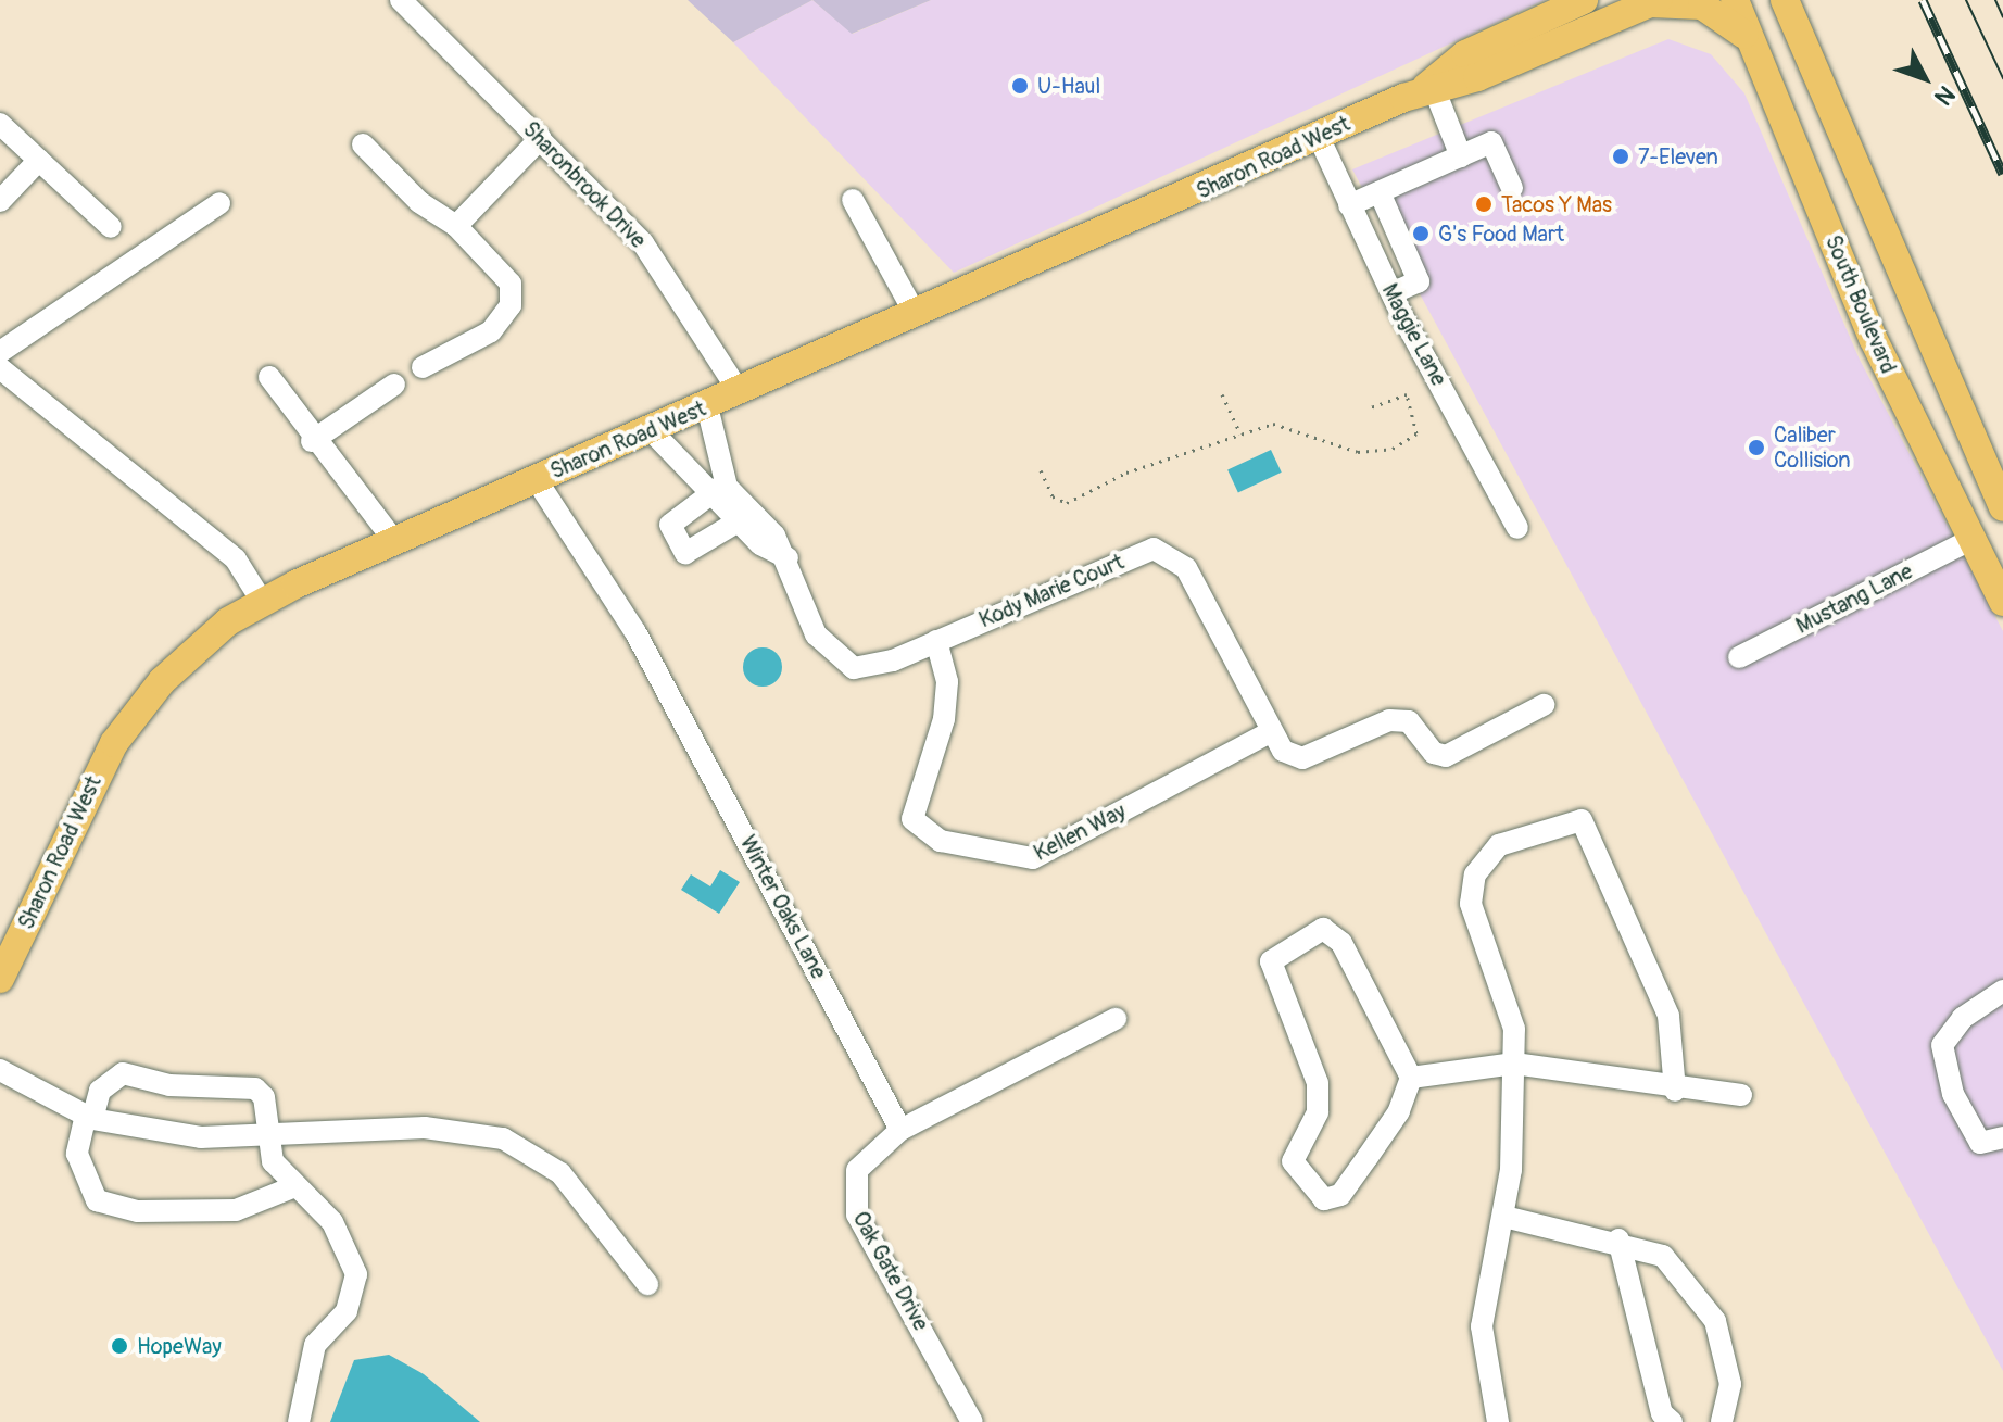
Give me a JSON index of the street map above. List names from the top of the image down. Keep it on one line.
{"streets":{"main road":["Sharon Road West","South Boulevard"],"street":["Sharonbrook Drive","Maggie Lane","Kody Marie Court","Mustang Lane","Kellen Way","Winter Oaks Lane","Oak Gate Drive"]},"crossings":[["Sharon Road West","Sharonbrook Drive"],["Sharon Road West","Maggie Lane"],["Sharon Road West","Kody Marie Court"],["Sharon Road West","Winter Oaks Lane"],["South Boulevard","Mustang Lane"],["Kody Marie Court","Kellen Way"],["Winter Oaks Lane","Oak Gate Drive"]],"places":["U-Haul","7-Eleven","Tacos Y Mas","G's Food Mart","Caliber Collision","HopeWay"],"north":"bottom right"}
